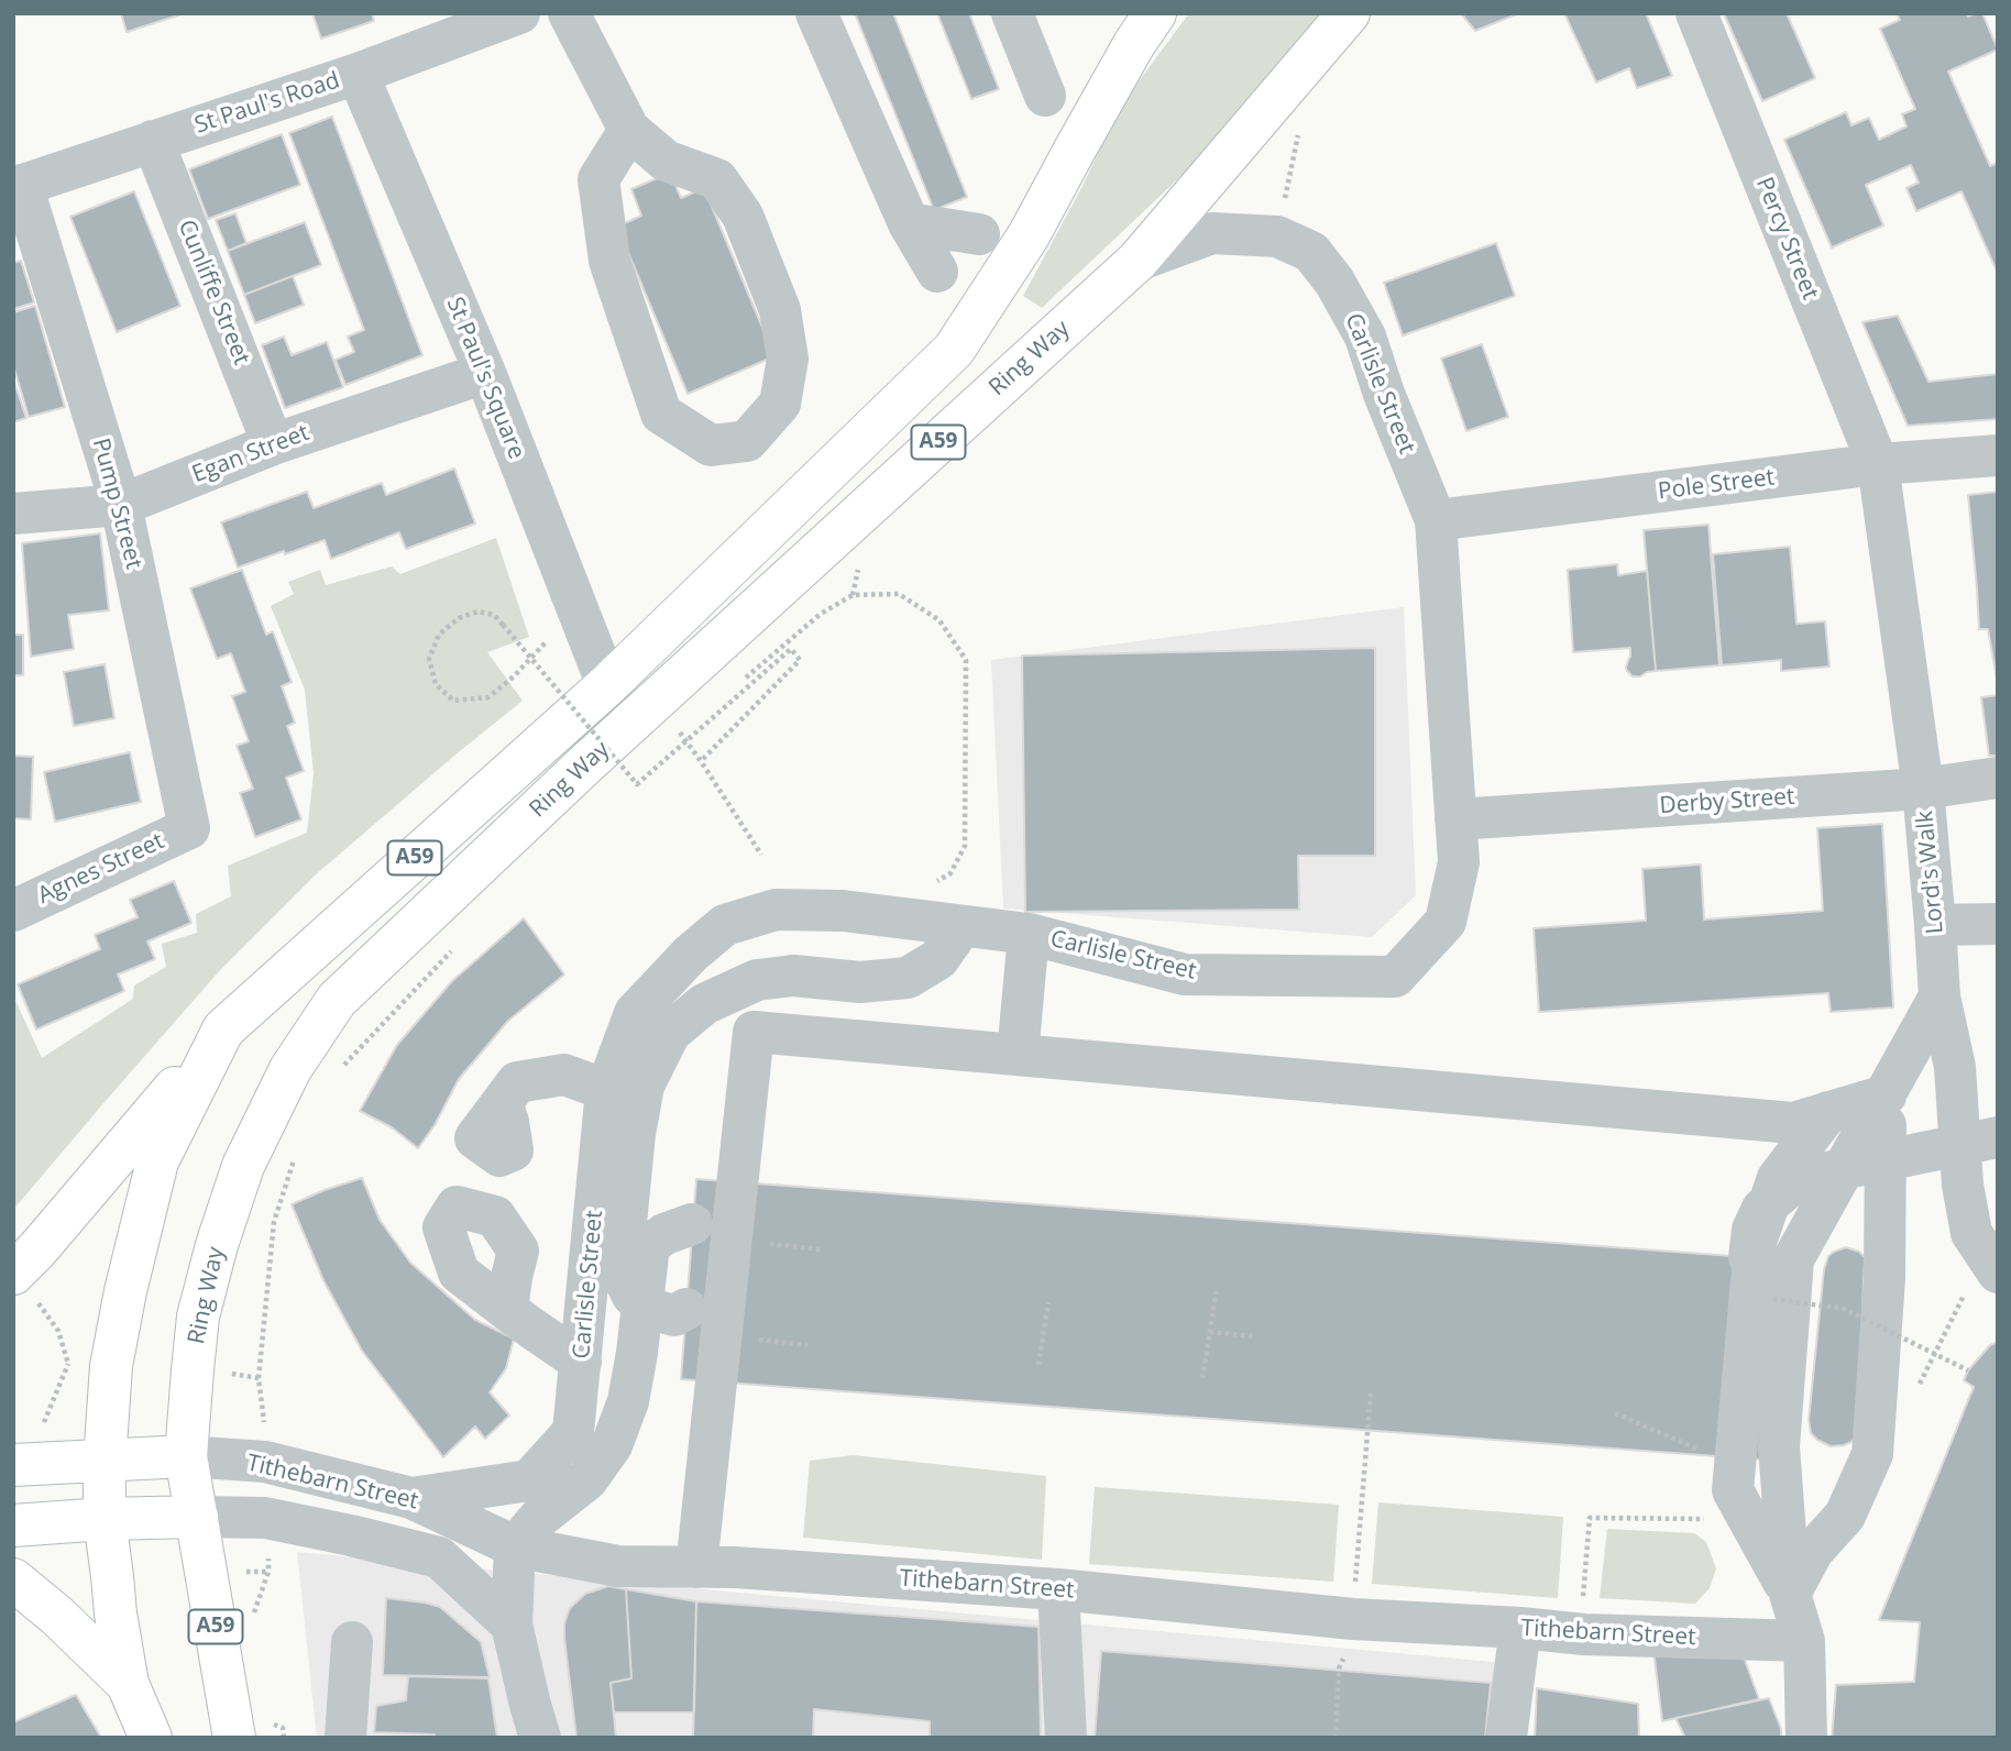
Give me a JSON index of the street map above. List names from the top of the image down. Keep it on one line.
{"streets":{"highway":["Ring Way","A59"],"street":["St Paul's Road","Percy Street","Cunliffe Street","St Paul's Square","Carlisle Street","Egan Street","Pole Street","Pump Street","Derby Street","Agnes Street","Lord's Walk","Tithebarn Street"]},"crossings":[["St Paul's Road","Cunliffe Street"],["St Paul's Road","St Paul's Square"],["St Paul's Road","Pump Street"],["Percy Street","Pole Street"],["Percy Street","Lord's Walk"],["Cunliffe Street","Egan Street"],["Ring Way","St Paul's Square"],["Ring Way","Carlisle Street"],["Ring Way","Tithebarn Street"],["St Paul's Square","Egan Street"],["Carlisle Street","Pole Street"],["Carlisle Street","Derby Street"],["Carlisle Street","Tithebarn Street"],["Egan Street","Pump Street"],["Pole Street","Lord's Walk"],["Pump Street","Agnes Street"],["Derby Street","Lord's Walk"]]}
